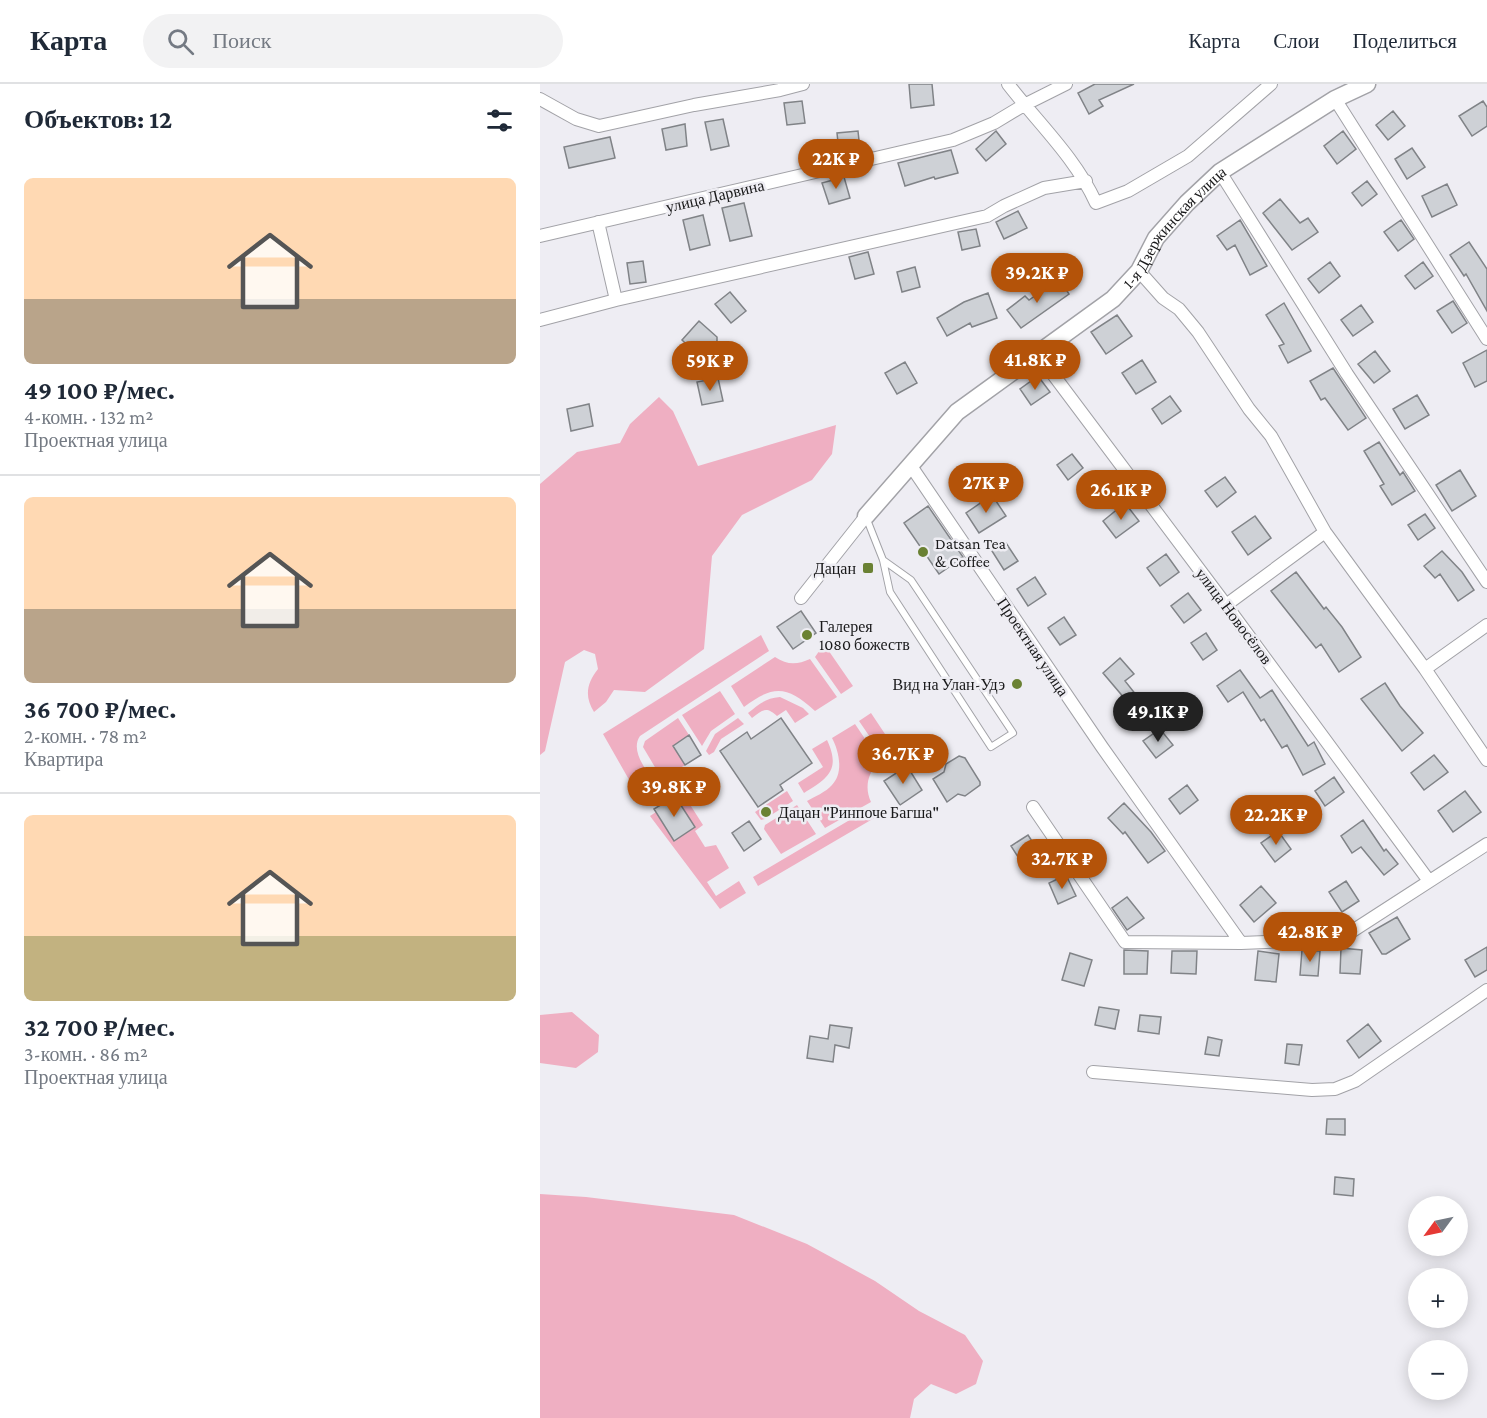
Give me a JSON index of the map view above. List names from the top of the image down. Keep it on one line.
{"streets":{"street":["улица Дарвина","1-я Дзержинская улица","улица Новосёлов","Проектная улица"]},"crossings":[["1-я Дзержинская улица","улица Новосёлов"],["1-я Дзержинская улица","Проектная улица"]],"places":{"other":["Datsan Tea & Coffee","Галерея 1080 божеств","Вид на Улан-Удэ","Дацан \"Ринпоче Багша\""],"transit":["Дацан"]},"north":"bottom left","page":{"header":"Карта","search":"Поиск","nav":["Карта","Слои","Поделиться"],"heading":"Объектов: 12","price":["22K ₽","39.2K ₽","41.8K ₽","59K ₽","27K ₽","26.1K ₽","49.1K ₽","36.7K ₽","39.8K ₽","22.2K ₽","32.7K ₽","42.8K ₽"],"list":[{"name":"49 100 ₽/мес.","note":"4-комн. · 132 m² · Проектная улица"},{"name":"36 700 ₽/мес.","note":"2-комн. · 78 m² · Квартира"},{"name":"32 700 ₽/мес.","note":"3-комн. · 86 m² · Проектная улица"}],"map_buttons":["+","−"]}}
